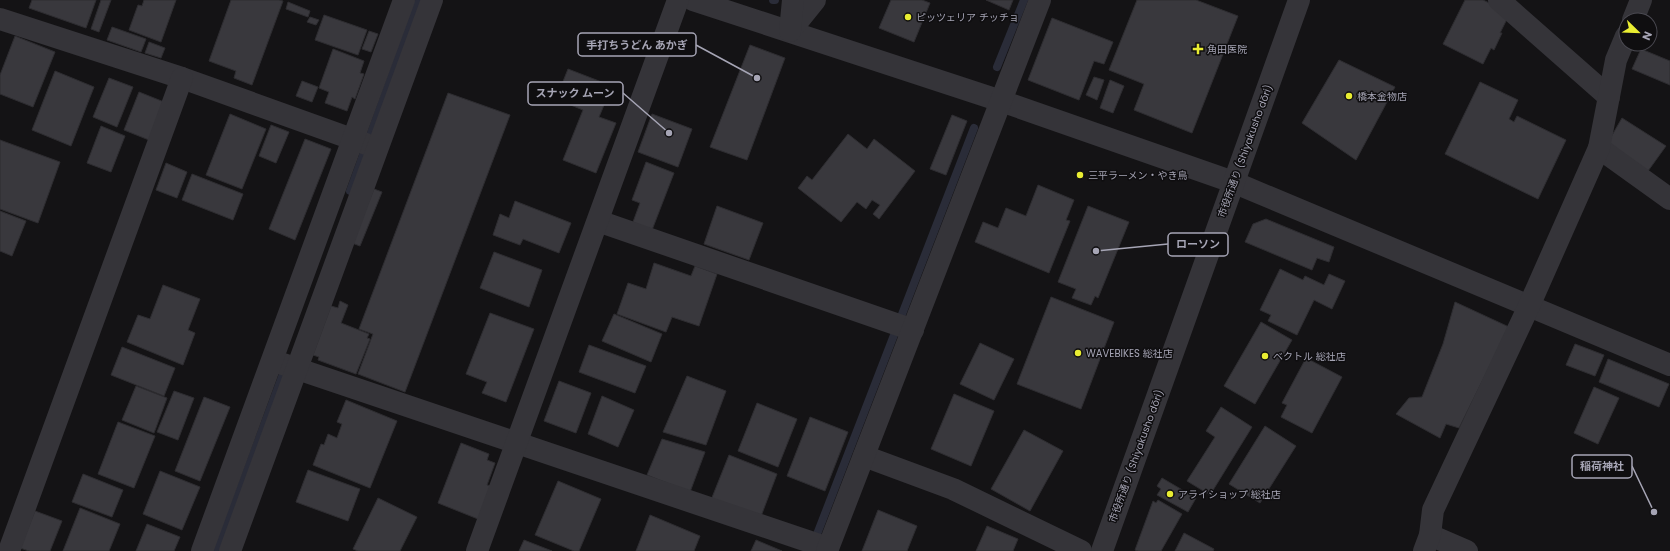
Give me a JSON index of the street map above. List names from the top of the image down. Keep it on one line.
{"streets":{"street":["市役所通り (Shiyakusho dōri)"]},"places":{"other":["ピッツェリア チッチョ","手打ちうどん あかぎ","橋本金物店","スナック ムーン","三平ラーメン・やき鳥","ローソン","WAVEBIKES 総社店","ベクトル 総社店","アライショップ 総社店","稲荷神社"],"health":["角田医院"]},"north":"bottom right"}
